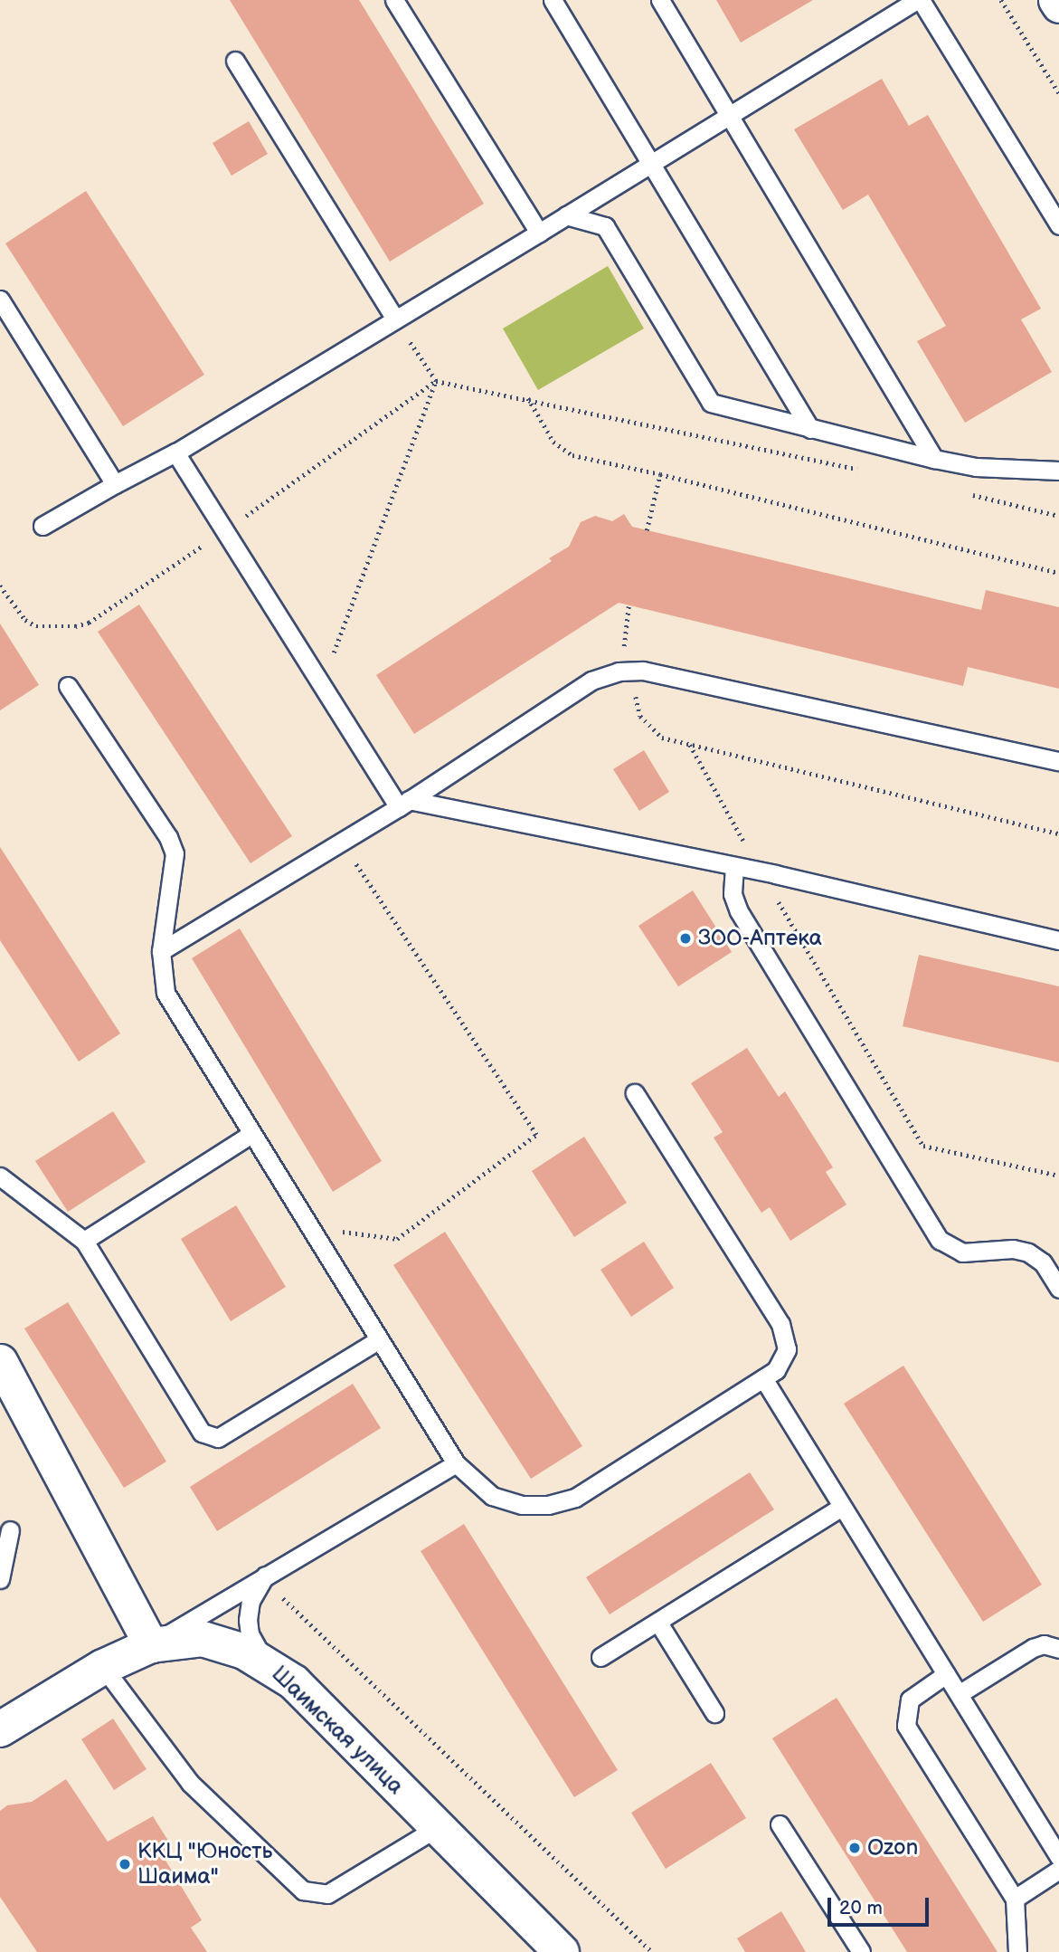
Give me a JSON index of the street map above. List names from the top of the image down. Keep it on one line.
{"streets":{"main road":["Шаимская улица"]},"places":["ЗОО-Аптека","Ozon","ККЦ \"Юность Шаима\""],"scale_bar":"20 m"}
